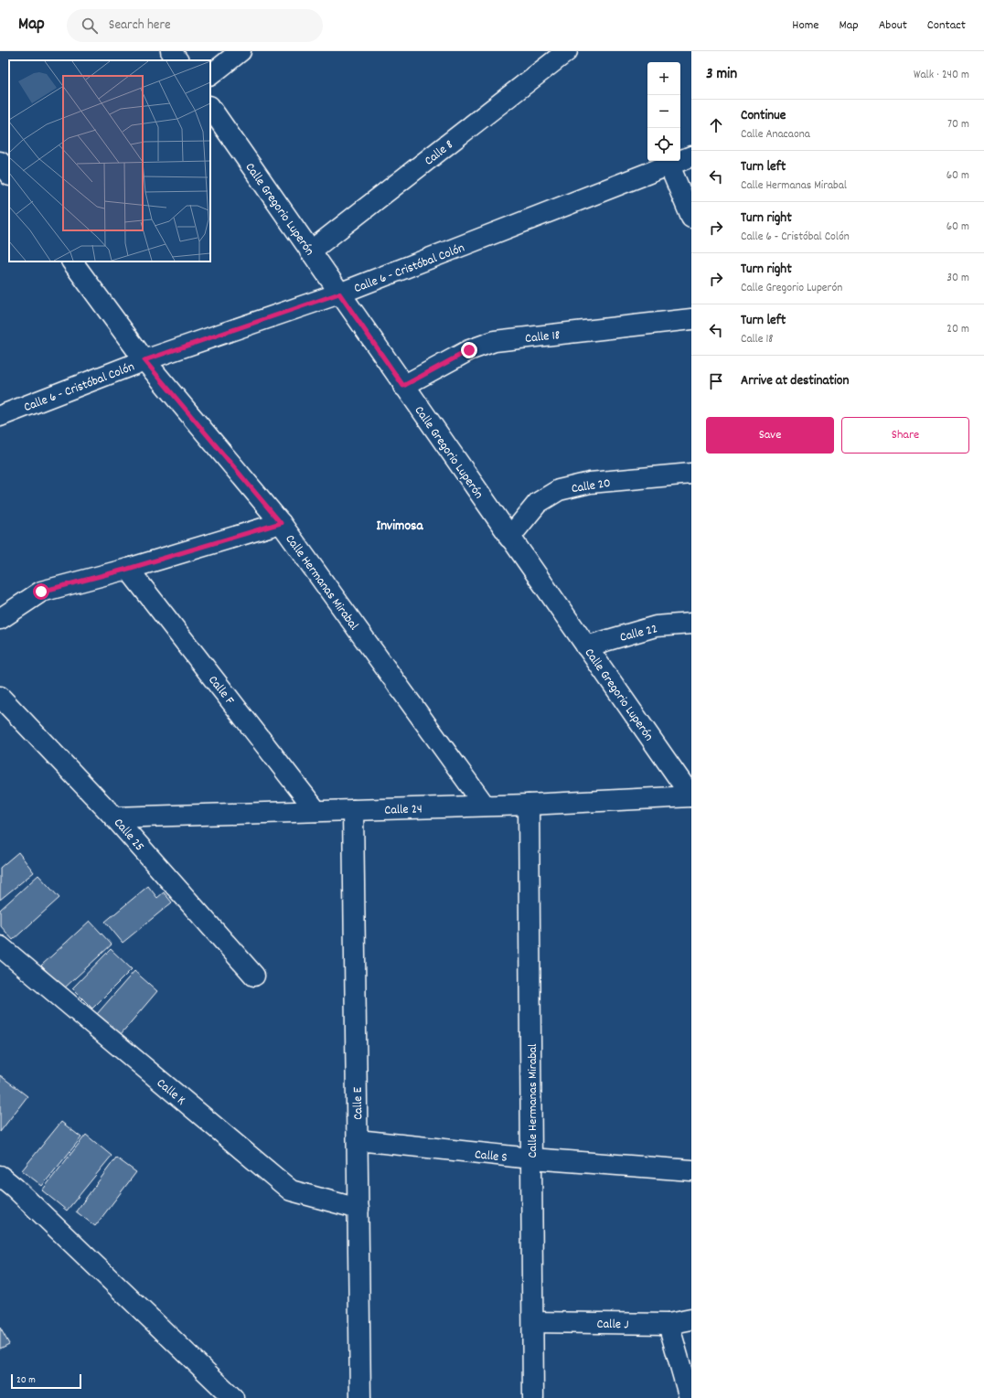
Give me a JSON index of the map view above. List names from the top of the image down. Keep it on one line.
{"streets":{"street":["Calle 8","Calle Gregorio Luperón","Calle 6 - Cristóbal Colón","Calle 18","Calle 20","Calle Hermanas Mirabal","Calle 22","Calle F","Calle 24","Calle 25","Calle K","Calle E","Calle S","Calle J"]},"crossings":[["Calle 8","Calle Gregorio Luperón"],["Calle Gregorio Luperón","Calle 6 - Cristóbal Colón"],["Calle Gregorio Luperón","Calle 18"],["Calle Gregorio Luperón","Calle 20"],["Calle Gregorio Luperón","Calle 22"],["Calle Gregorio Luperón","Calle 24"],["Calle 6 - Cristóbal Colón","Calle Hermanas Mirabal"],["Calle Hermanas Mirabal","Calle 24"],["Calle Hermanas Mirabal","Calle S"],["Calle Hermanas Mirabal","Calle J"],["Calle F","Calle 24"],["Calle 24","Calle 25"],["Calle 24","Calle E"],["Calle K","Calle E"],["Calle E","Calle S"]],"districts":["Invimosa"],"scale_bar":"20 m","page":{"header":"Map","search":"Search here","nav":["Home","Map","About","Contact"],"heading":["3 min","Walk · 240 m"],"map_buttons":["+","−"],"list":[["Continue","Calle Anacaona","70 m"],["Turn left","Calle Hermanas Mirabal","60 m"],["Turn right","Calle 6 - Cristóbal Colón","60 m"],["Turn right","Calle Gregorio Luperón","30 m"],["Turn left","Calle 18","20 m"],"Arrive at destination"],"buttons":["Save","Share"],"scale":"20 m"}}
